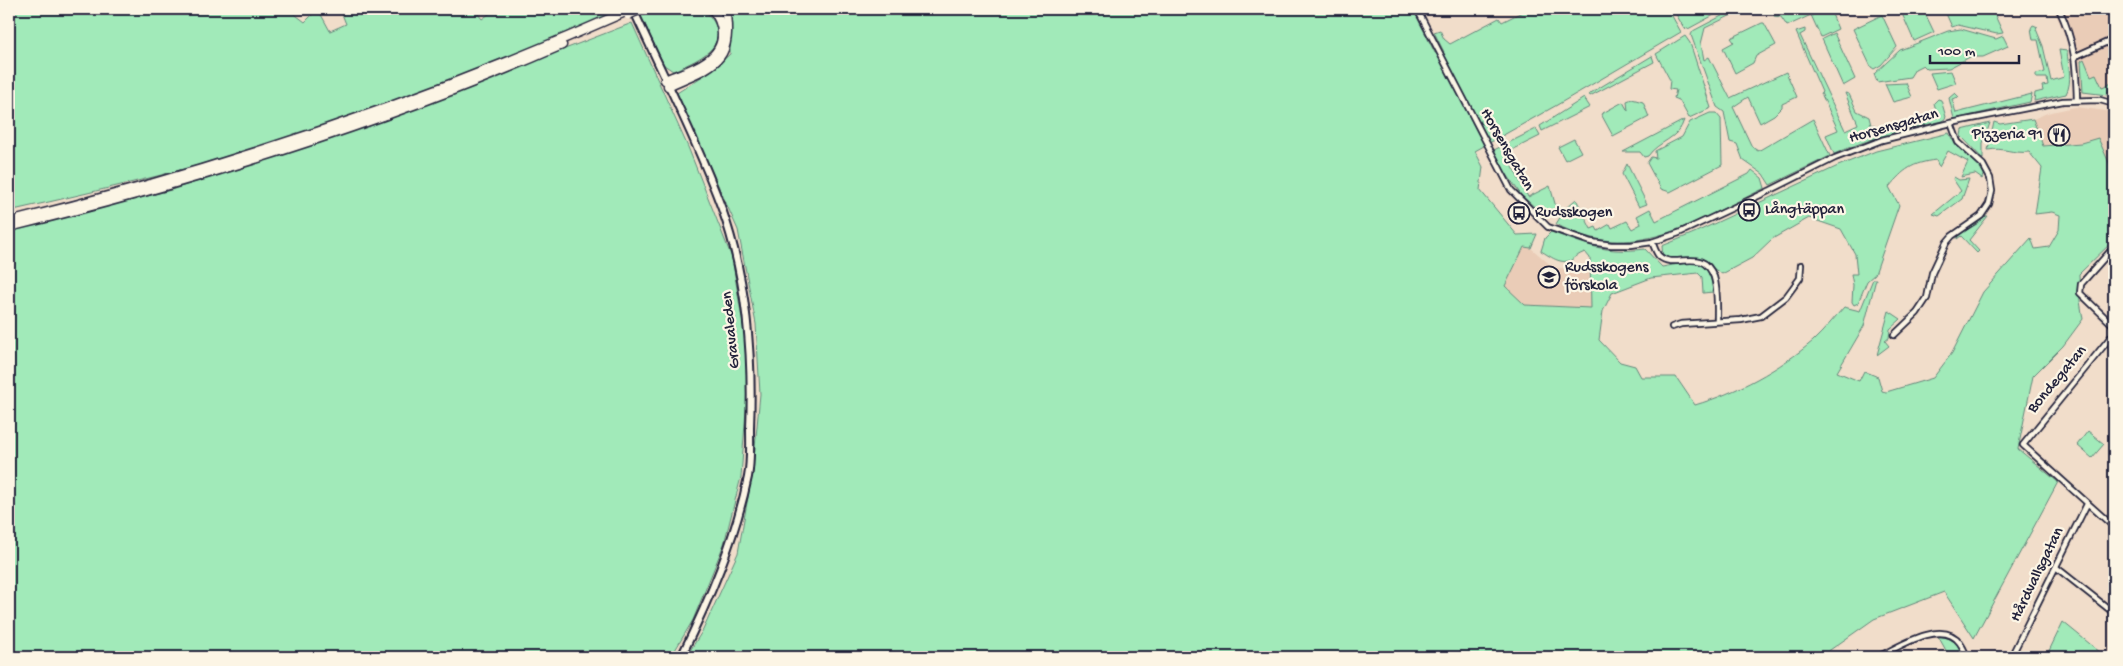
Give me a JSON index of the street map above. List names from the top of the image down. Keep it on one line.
{"streets":{"street":["Horsensgatan","Gravaleden","Bondegatan","Hårdvallsgatan"]},"crossings":[["Bondegatan","Hårdvallsgatan"]],"places":{"restaurant":["Pizzeria 91"],"bus stop":["Långtäppan","Rudsskogen"],"school or university":["Rudsskogens förskola"]},"scale_bar":"100 m"}
